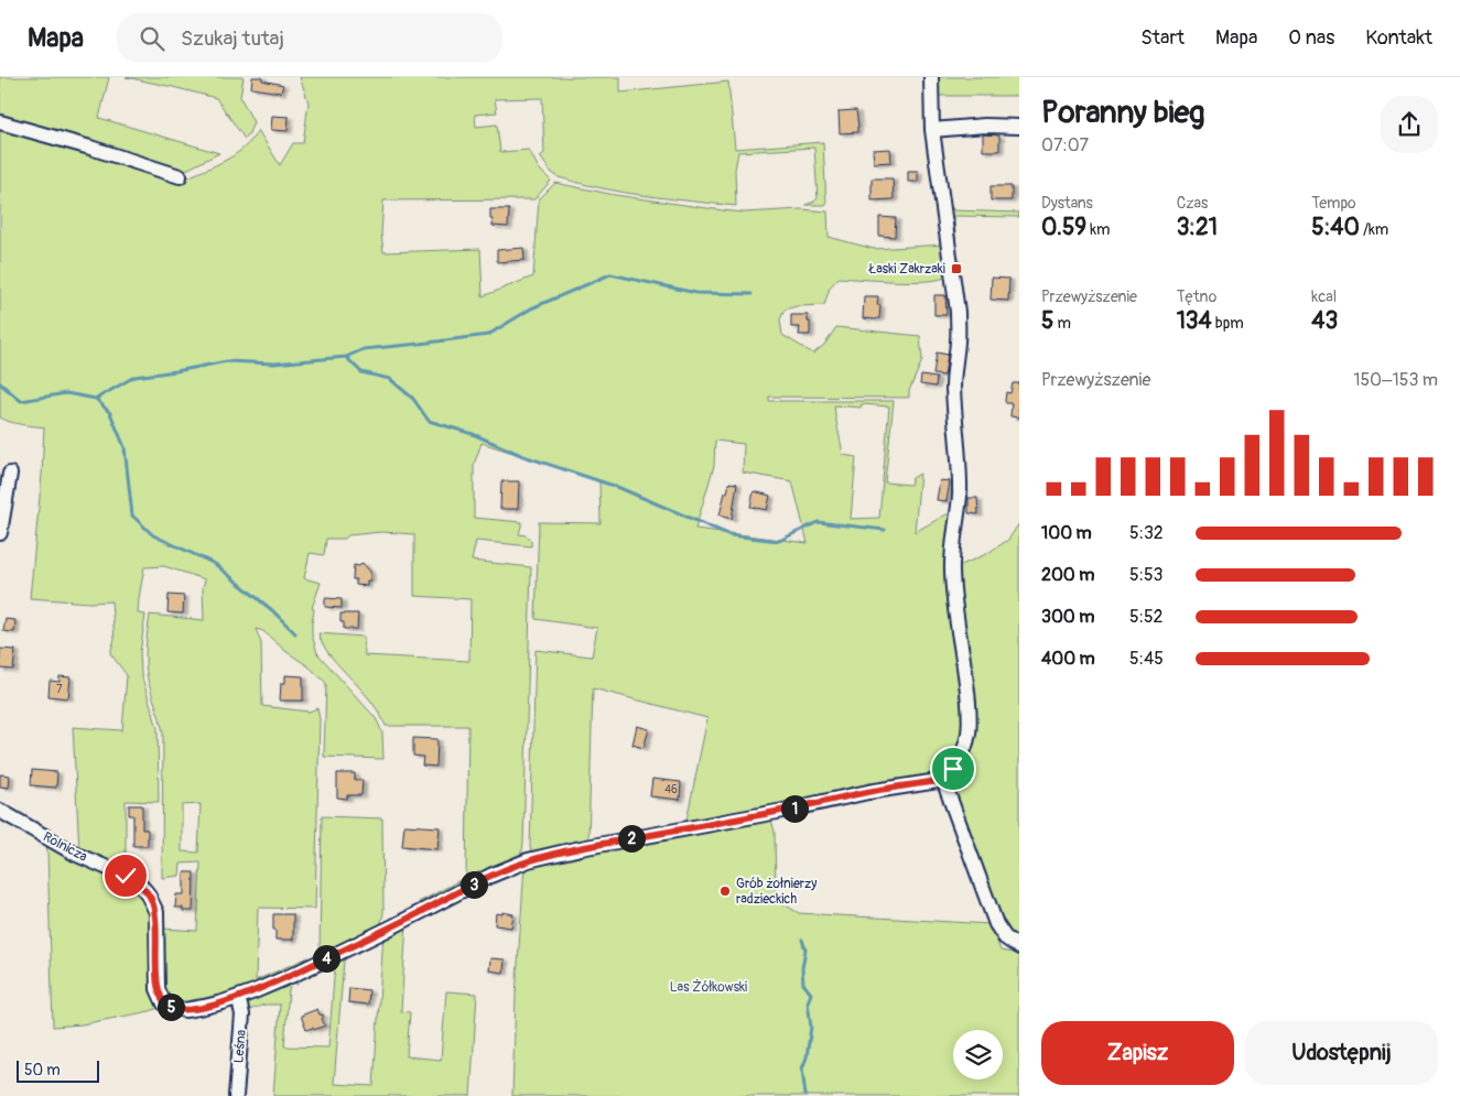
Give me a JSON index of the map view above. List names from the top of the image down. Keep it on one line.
{"streets":{"street":["Rolnicza","Leśna"]},"crossings":[["Rolnicza","Leśna"]],"parks":["Las Żółkowski"],"places":{"transit":["Łaski Zakrzaki"],"other":["Grób żołnierzy radzieckich"]},"house_numbers":["7","46"],"scale_bar":"50 m","page":{"header":"Mapa","search":"Szukaj tutaj","nav":["Start","Mapa","O nas","Kontakt"],"heading":["Poranny bieg","07:07"],"stats":[["Dystans","0.59 km"],["Czas","3:21"],["Tempo","5:40 /km"],["Przewyższenie","5 m"],["Tętno","134 bpm"],["kcal","43"]],"chart":["Przewyższenie","150–153 m"],"list":[{"name":"100 m","note":"5:32"},{"name":"200 m","note":"5:53"},{"name":"300 m","note":"5:52"},{"name":"400 m","note":"5:45"}],"pins":["1","2","3","4","5"],"buttons":["Zapisz","Udostępnij"],"scale":"50 m"}}
